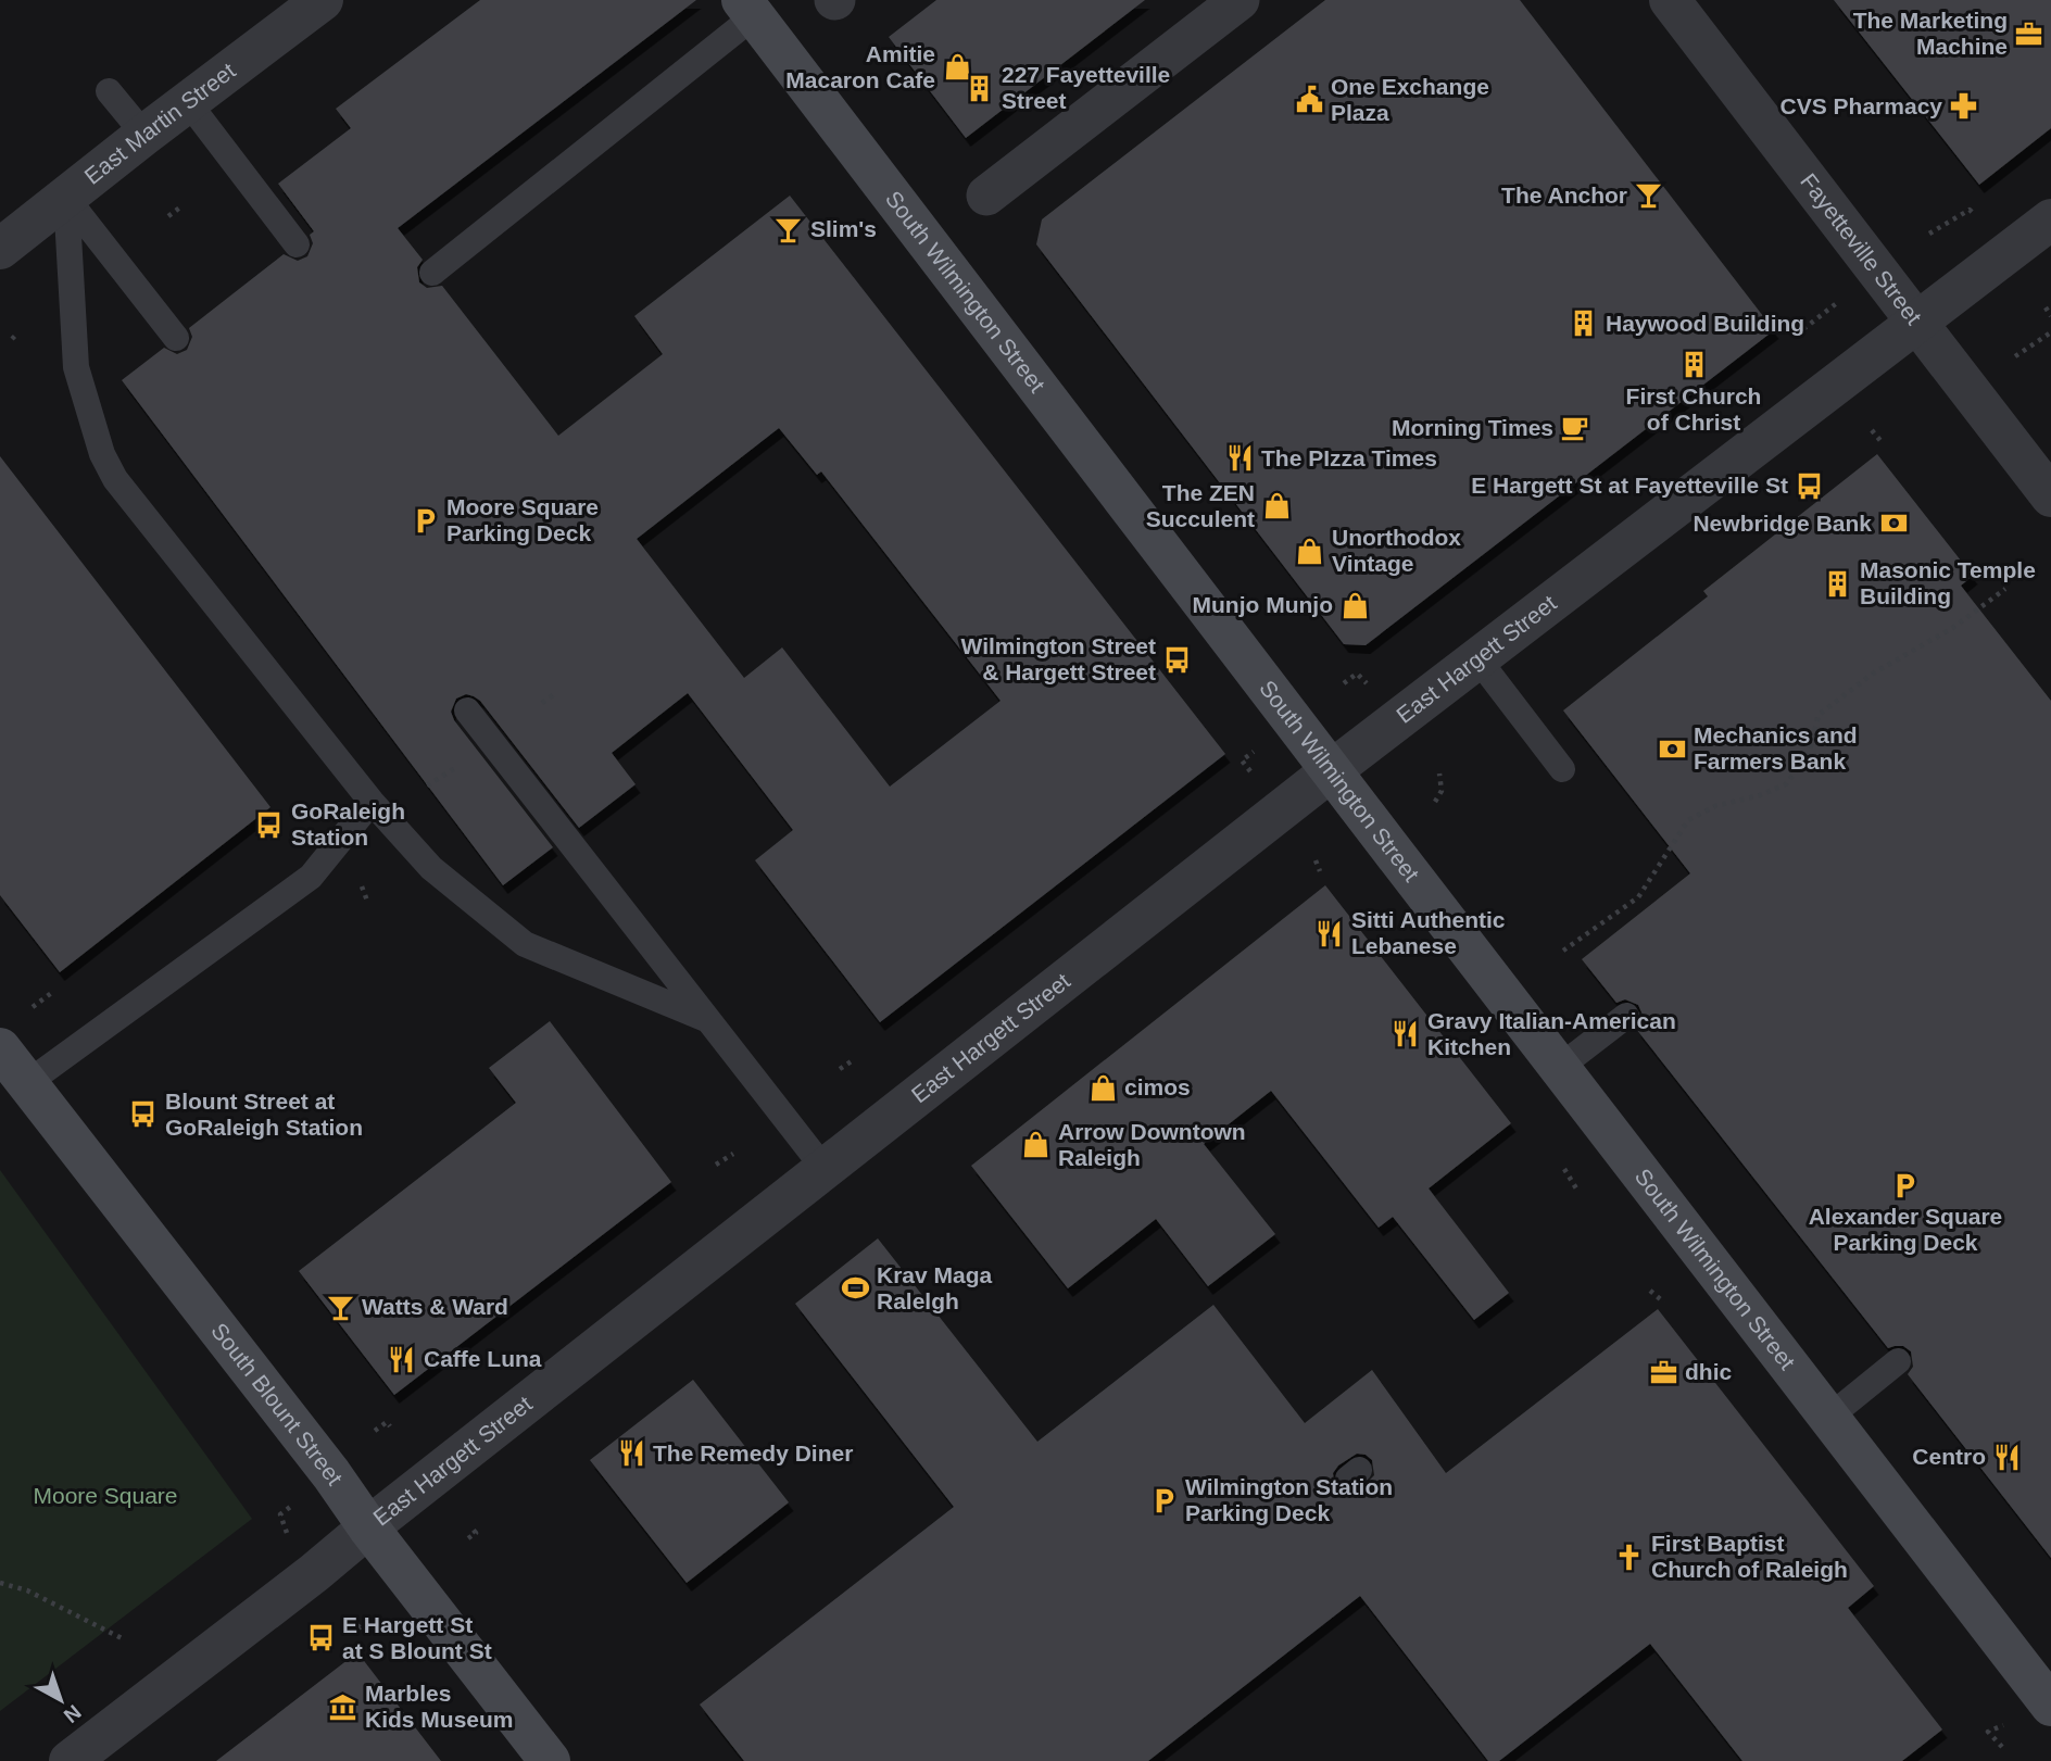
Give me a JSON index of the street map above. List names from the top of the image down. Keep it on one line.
{"streets":{"main road":["South Wilmington Street","South Blount Street"],"street":["East Martin Street","Fayetteville Street","East Hargett Street"]},"crossings":[["Fayetteville Street","East Hargett Street"],["South Wilmington Street","East Hargett Street"],["East Hargett Street","South Blount Street"]],"parks":["Moore Square"],"places":{"office":["The Marketing Machine","dhic"],"shop":["Amitie Macaron Cafe","The ZEN Succulent","Unorthodox Vintage","Munjo Munjo","cimos","Arrow Downtown Raleigh"],"building":["227 Fayetteville Street","Haywood Building","First Church of Christ","Masonic Temple Building"],"public building":["One Exchange Plaza"],"pharmacy":["CVS Pharmacy"],"bar":["The Anchor","Slim's","Watts & Ward"],"cafe":["Morning Times"],"restaurant":["The PIzza Times","Sitti Authentic Lebanese","Gravy Italian-American Kitchen","Caffe Luna","The Remedy Diner","Centro"],"bus stop":["E Hargett St at Fayetteville St","Wilmington Street & Hargett Street","GoRaleigh Station","Blount Street at GoRaleigh Station","E Hargett St at S Blount St"],"parking":["Moore Square Parking Deck","Alexander Square Parking Deck","Wilmington Station Parking Deck"],"bank":["Newbridge Bank","Mechanics and Farmers Bank"],"sports":["Krav Maga Ralelgh"],"church":["First Baptist Church of Raleigh"],"museum":["Marbles Kids Museum"]},"north":"bottom right"}
